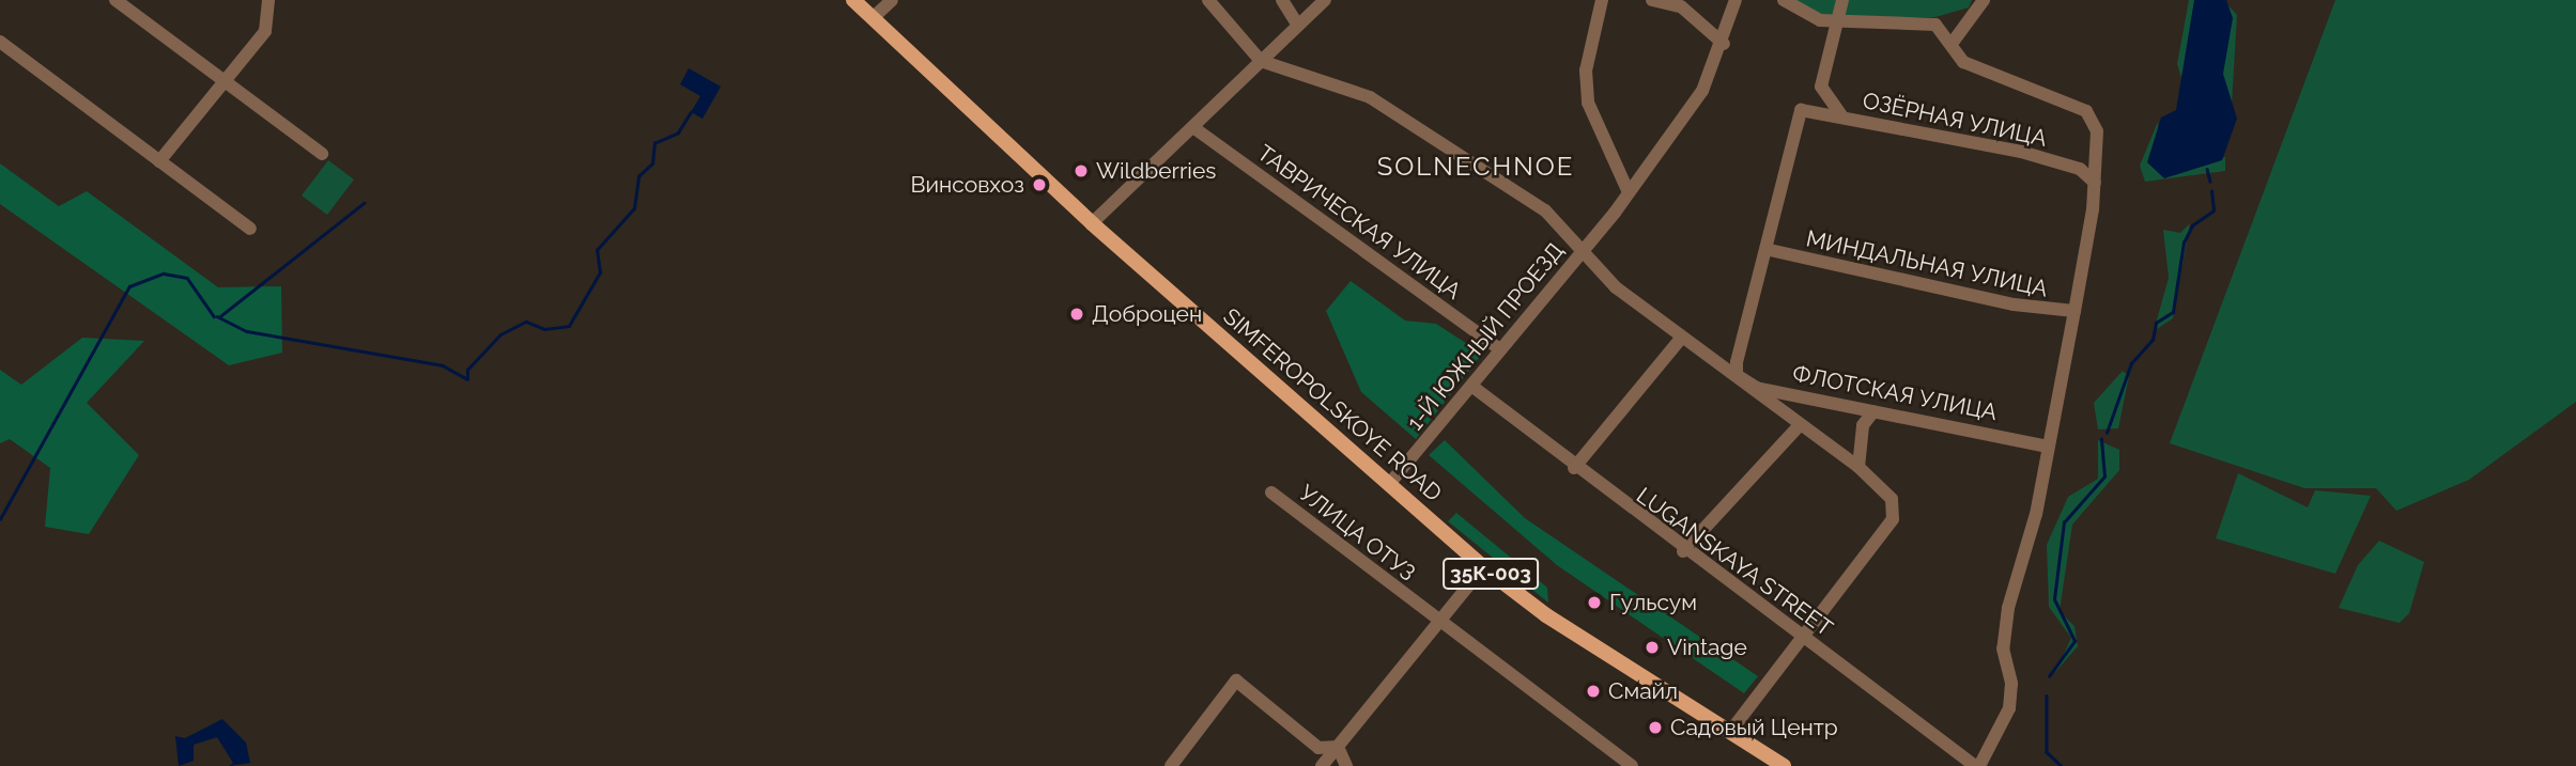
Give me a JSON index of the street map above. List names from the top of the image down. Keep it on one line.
{"streets":{"main road":["SIMFEROPOLSKOYE ROAD","35К-003"],"street":["ОЗЁРНАЯ УЛИЦА","ТАВРИЧЕСКАЯ УЛИЦА","МИНДАЛЬНАЯ УЛИЦА","1-Й ЮЖНЫЙ ПРОЕЗД","ФЛОТСКАЯ УЛИЦА","УЛИЦА ОТУЗ","LUGANSKAYA STREET"]},"crossings":[["ОЗЁРНАЯ УЛИЦА","МИНДАЛЬНАЯ УЛИЦА"],["ТАВРИЧЕСКАЯ УЛИЦА","1-Й ЮЖНЫЙ ПРОЕЗД"],["1-Й ЮЖНЫЙ ПРОЕЗД","SIMFEROPOLSKOYE ROAD"],["1-Й ЮЖНЫЙ ПРОЕЗД","LUGANSKAYA STREET"]],"districts":["SOLNECHNOE"],"places":["Wildberries","Винсовхоз","Доброцен","Гульсум","Vintage","Смайл","Садовый Центр"]}
